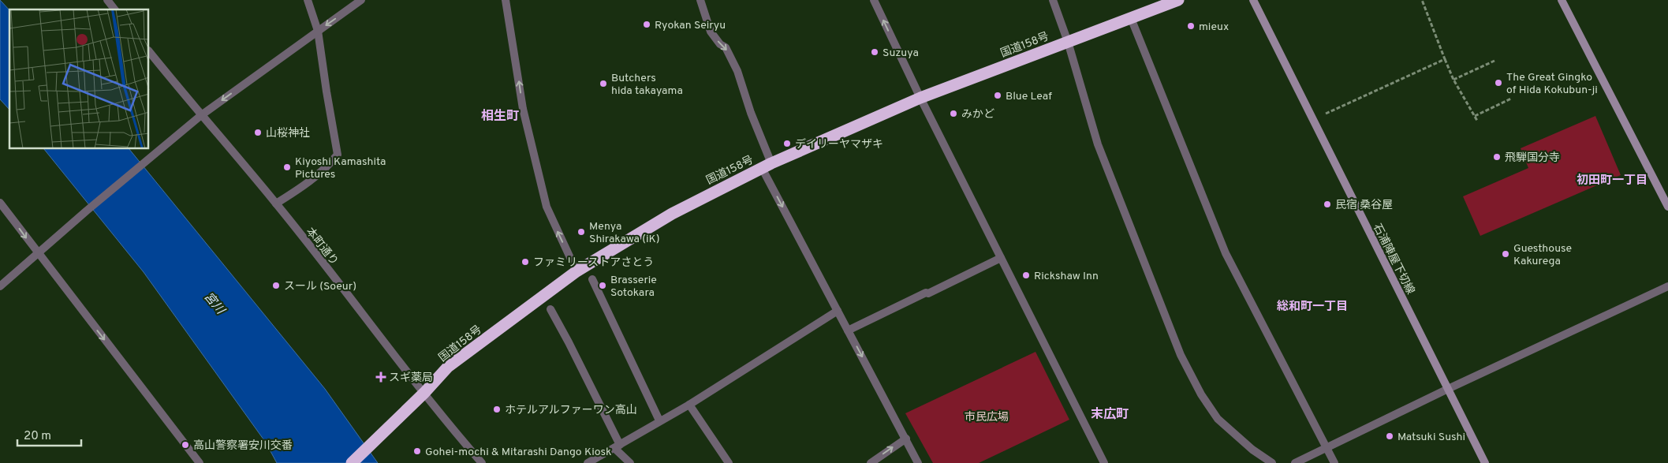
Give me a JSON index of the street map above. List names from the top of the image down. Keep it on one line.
{"streets":{"highway":["国道158号"],"main road":["石浦陣屋下切線"],"street":["本町通り"]},"crossings":[["国道158号","本町通り"]],"districts":["相生町","初田町一丁目","総和町一丁目","末広町"],"water":["宮川"],"parks":["市民広場"],"places":{"other":["Ryokan Seiryu","mieux","Suzuya","The Great Gingko of Hida Kokubun-ji","Butchers hida takayama","Blue Leaf","みかど","山桜神社","デイリーヤマザキ","飛騨国分寺","Kiyoshi Kamashita Pictures","民宿 桑谷屋","Menya Shirakawa (iK)","Guesthouse Kakurega","ファミリーストアさとう","Rickshaw Inn","スール (Soeur)","Brasserie Sotokara","ホテルアルファーワン高山","Matsuki Sushi","高山警察署安川交番","Gohei-mochi & Mitarashi Dango Kiosk"],"health":["スギ薬局"]},"scale_bar":"20 m"}
